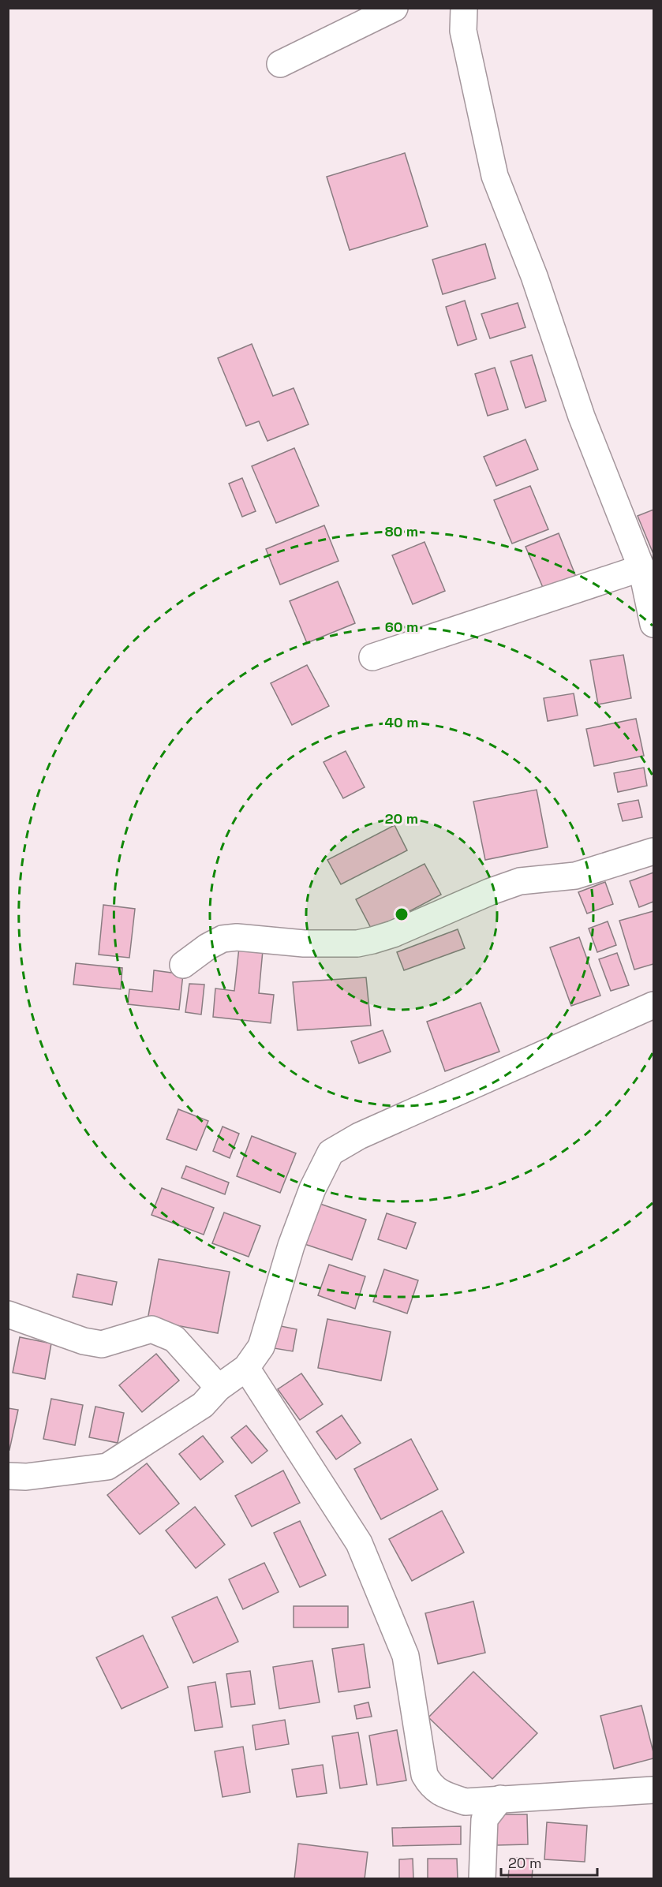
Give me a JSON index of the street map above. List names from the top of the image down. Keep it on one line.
{"scale_bar":"20 m","rings":["80 m","60 m","40 m","20 m"]}
